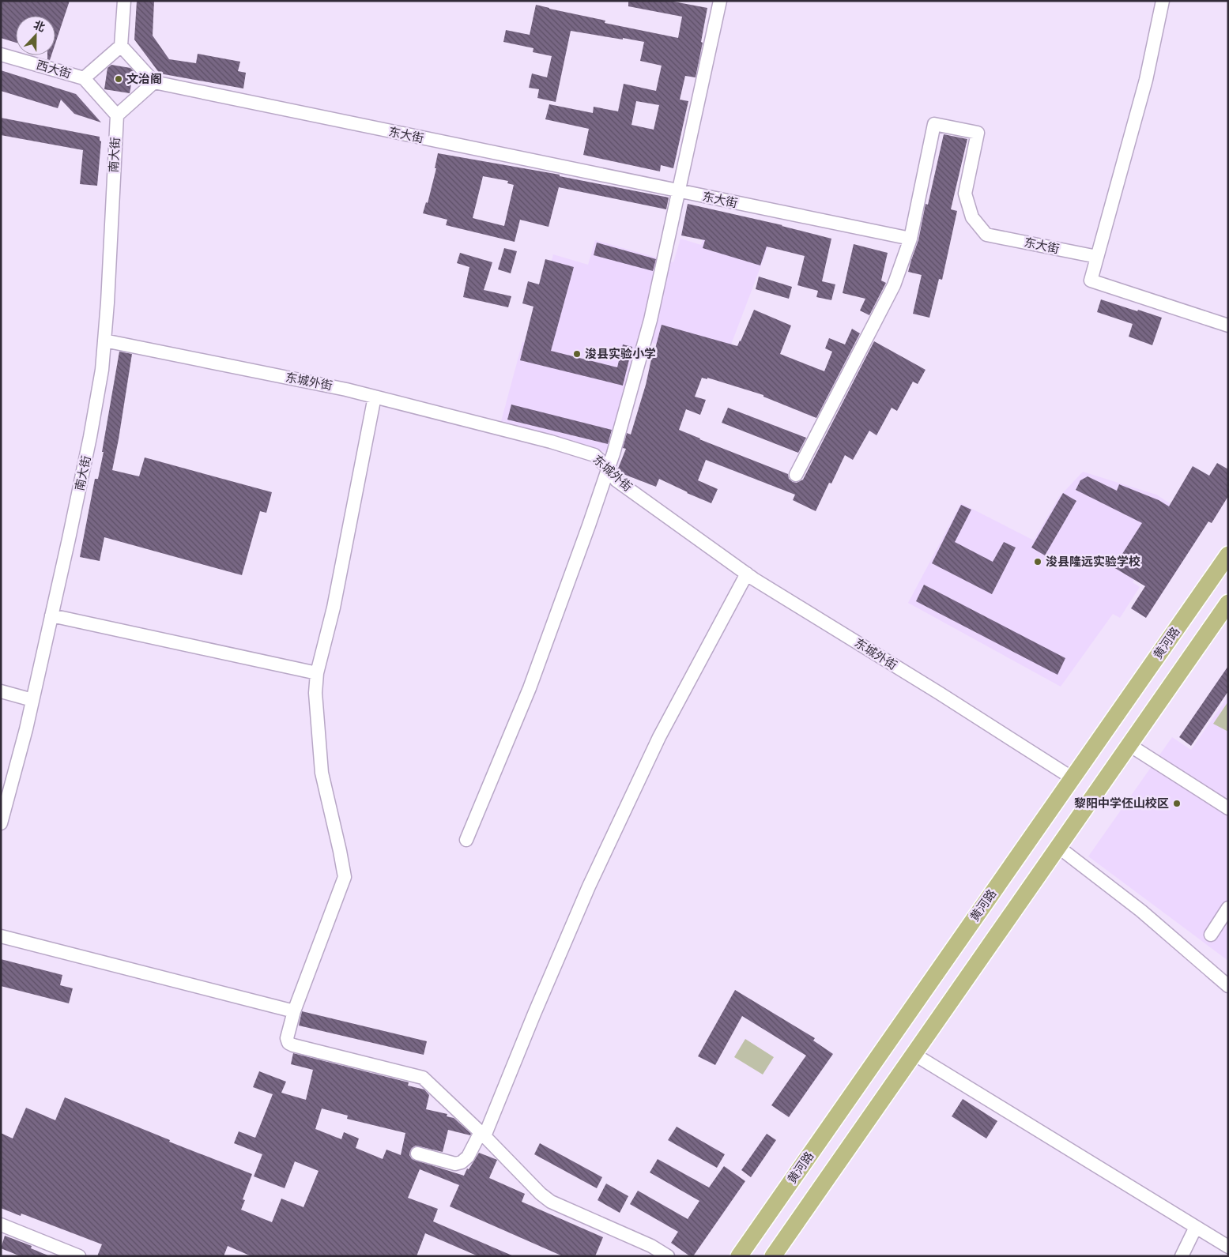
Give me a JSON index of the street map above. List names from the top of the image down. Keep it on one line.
{"streets":{"main road":["黄河路"],"street":["西大街","东大街","南大街","东城外街"]},"crossings":[["南大街","东城外街"],["东城外街","黄河路"]],"places":["文治阁","浚县实验小学","浚县隆远实验学校","黎阳中学伾山校区"],"north":"top"}
